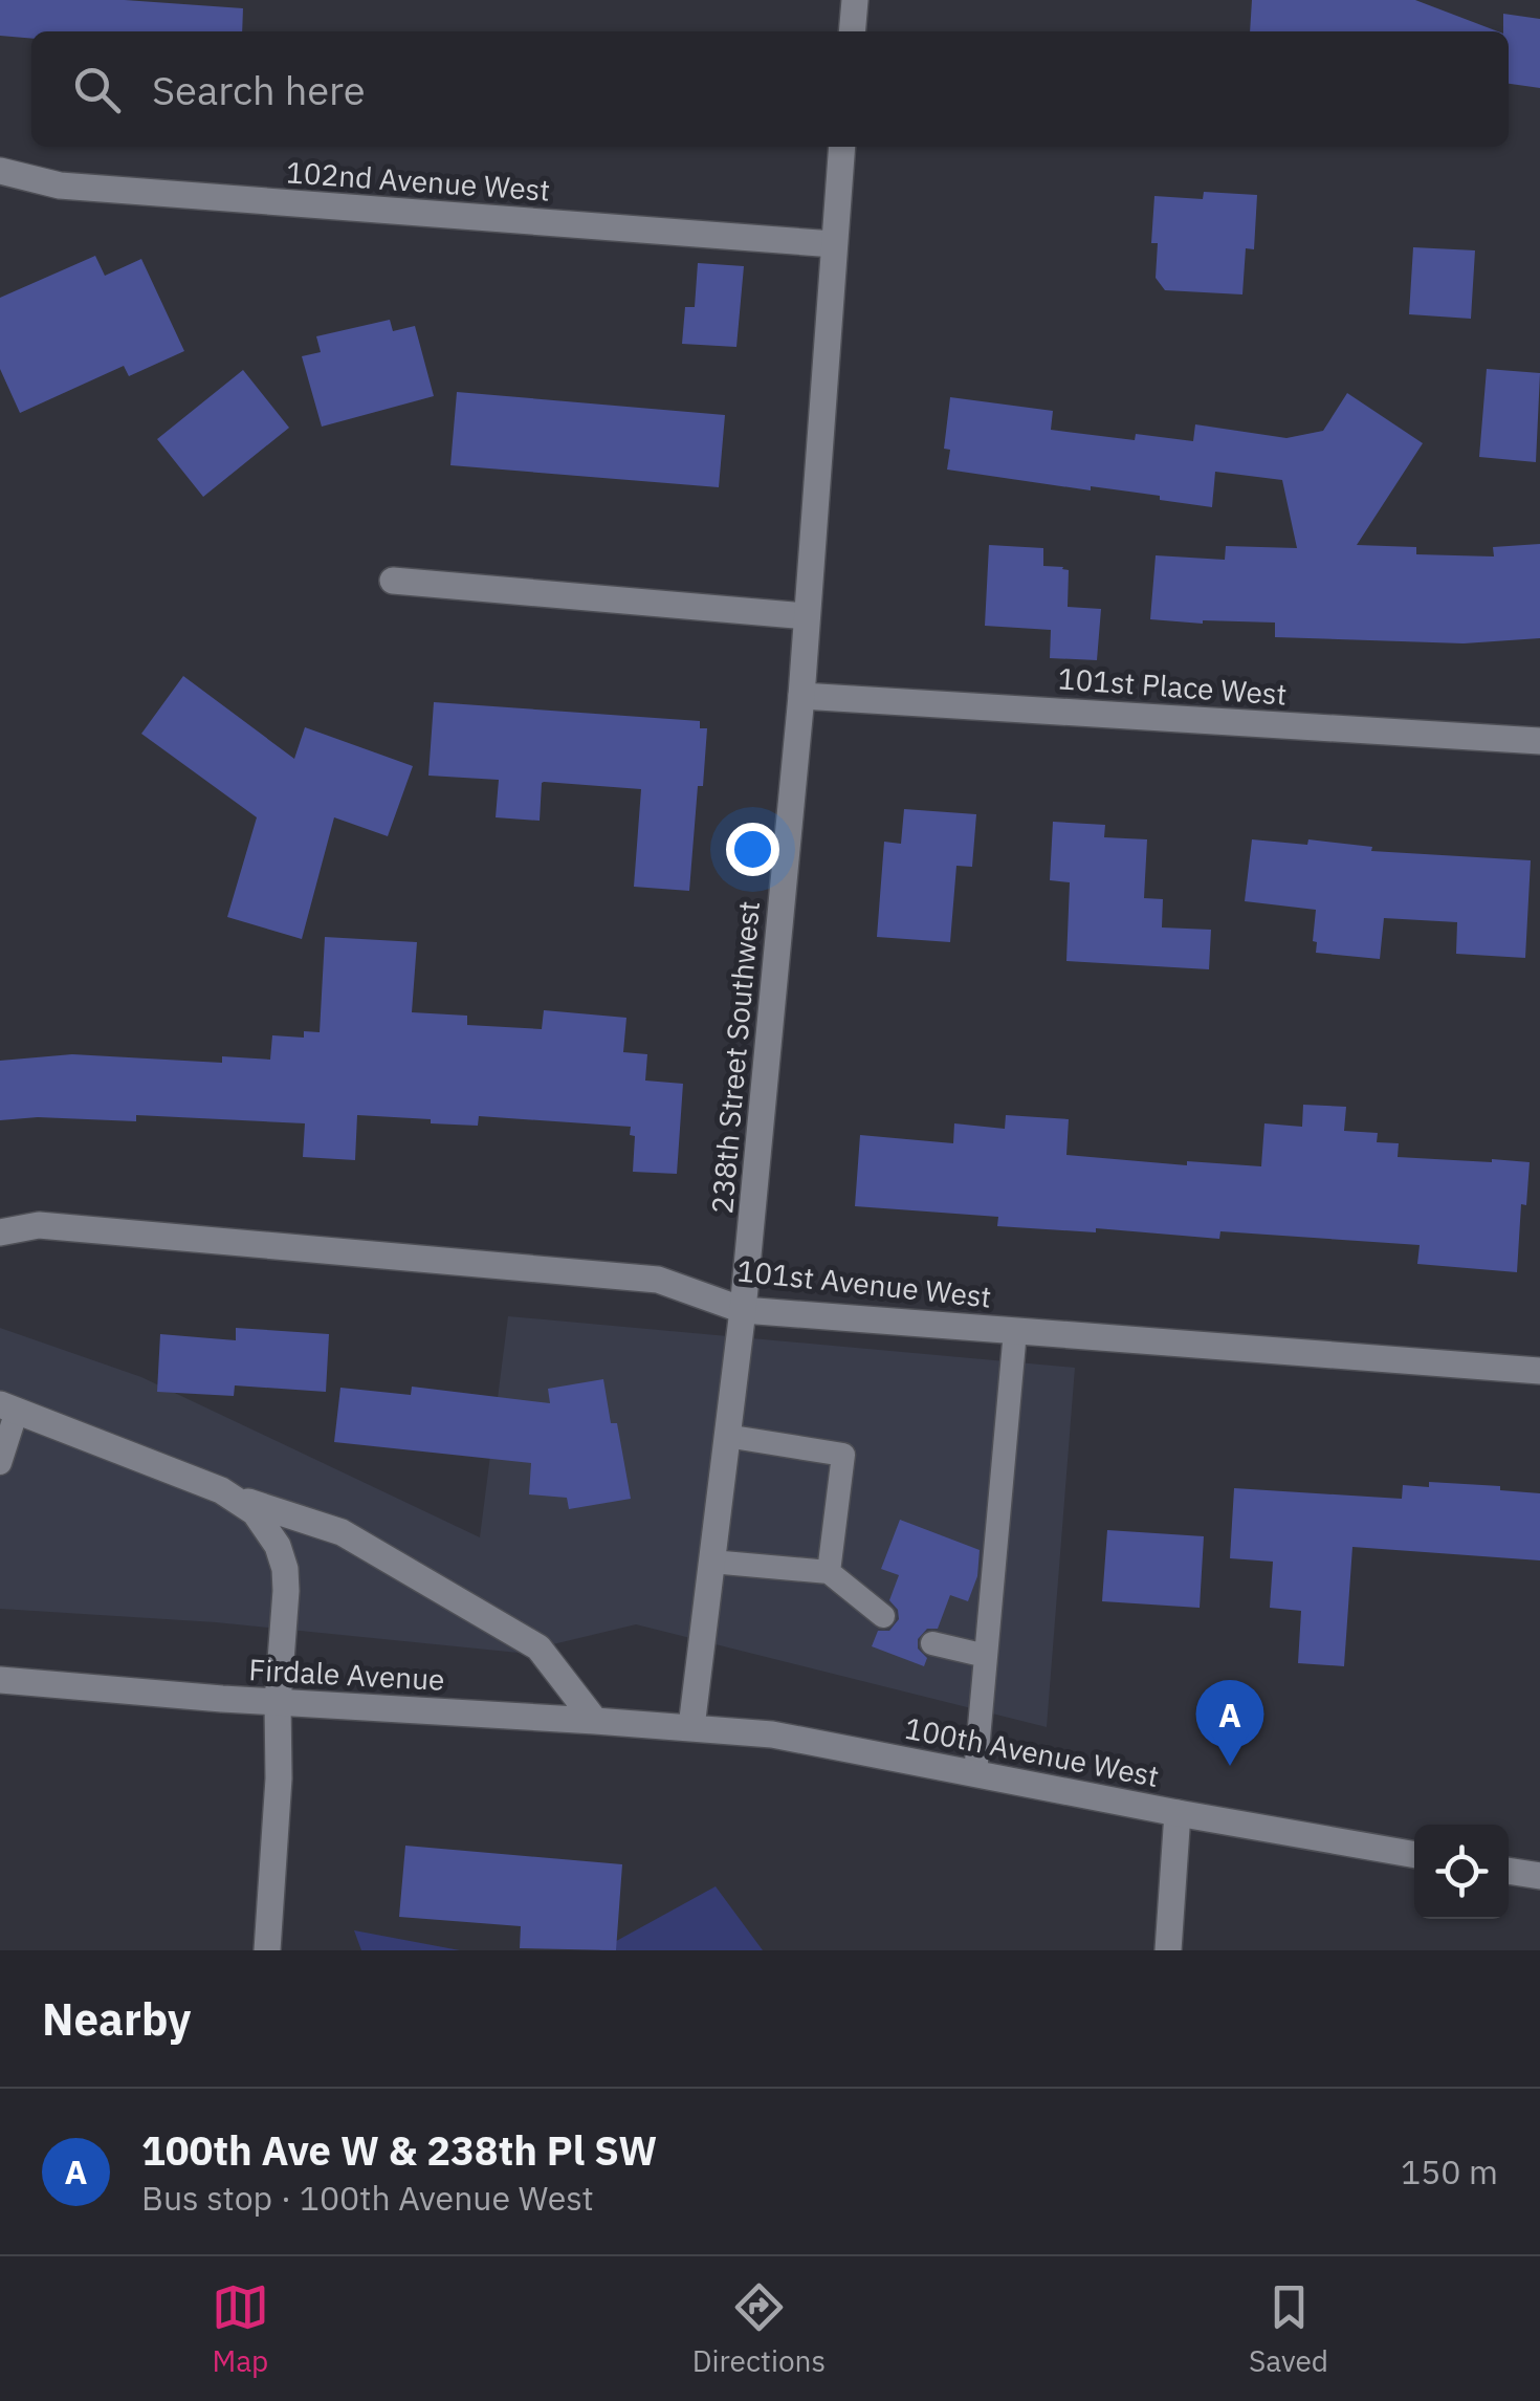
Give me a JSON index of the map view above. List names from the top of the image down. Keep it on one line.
{"streets":{"street":["102nd Avenue West","101st Place West","238th Street Southwest","101st Avenue West","Firdale Avenue","100th Avenue West"]},"crossings":[["102nd Avenue West","238th Street Southwest"],["101st Place West","238th Street Southwest"],["238th Street Southwest","101st Avenue West"],["238th Street Southwest","Firdale Avenue"],["238th Street Southwest","100th Avenue West"],["Firdale Avenue","100th Avenue West"]],"page":{"search":"Search here","pins":"A","heading":"Nearby","list":[{"mark":"A","name":"100th Ave W & 238th Pl SW","note":"Bus stop · 100th Avenue West","value":"150 m"}],"nav":["Map","Directions","Saved"]}}
